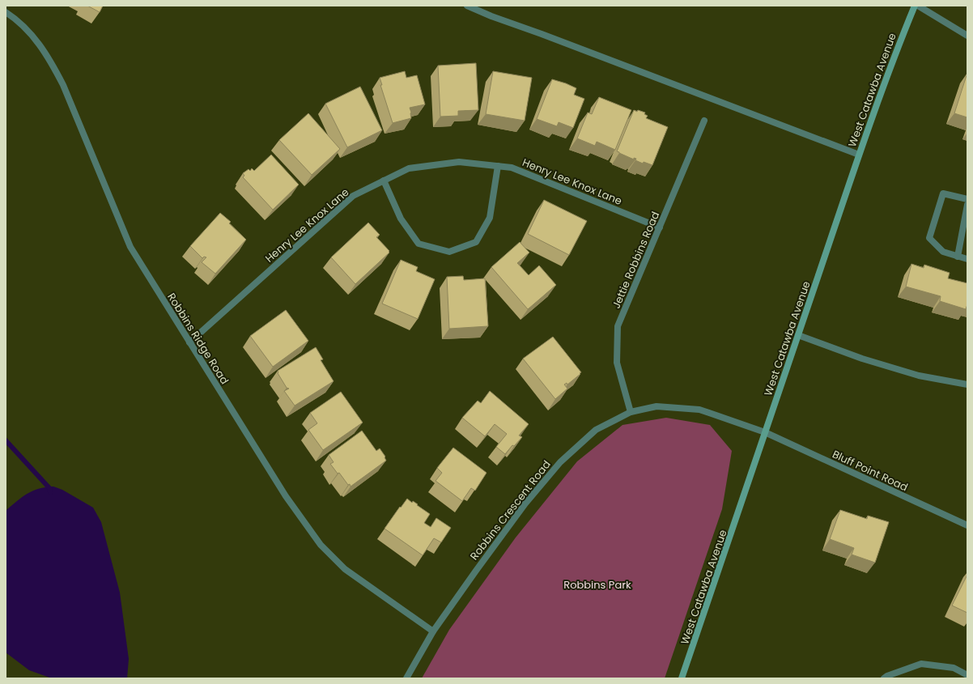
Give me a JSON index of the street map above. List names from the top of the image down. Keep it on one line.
{"streets":{"main road":["West Catawba Avenue"],"street":["Henry Lee Knox Lane","Jettie Robbins Road","Robbins Ridge Road","Bluff Point Road","Robbins Crescent Road"]},"crossings":[["West Catawba Avenue","Bluff Point Road"],["West Catawba Avenue","Robbins Crescent Road"],["Henry Lee Knox Lane","Jettie Robbins Road"],["Henry Lee Knox Lane","Robbins Ridge Road"],["Jettie Robbins Road","Robbins Crescent Road"],["Robbins Ridge Road","Robbins Crescent Road"],["Bluff Point Road","Robbins Crescent Road"]],"parks":["Robbins Park"]}
